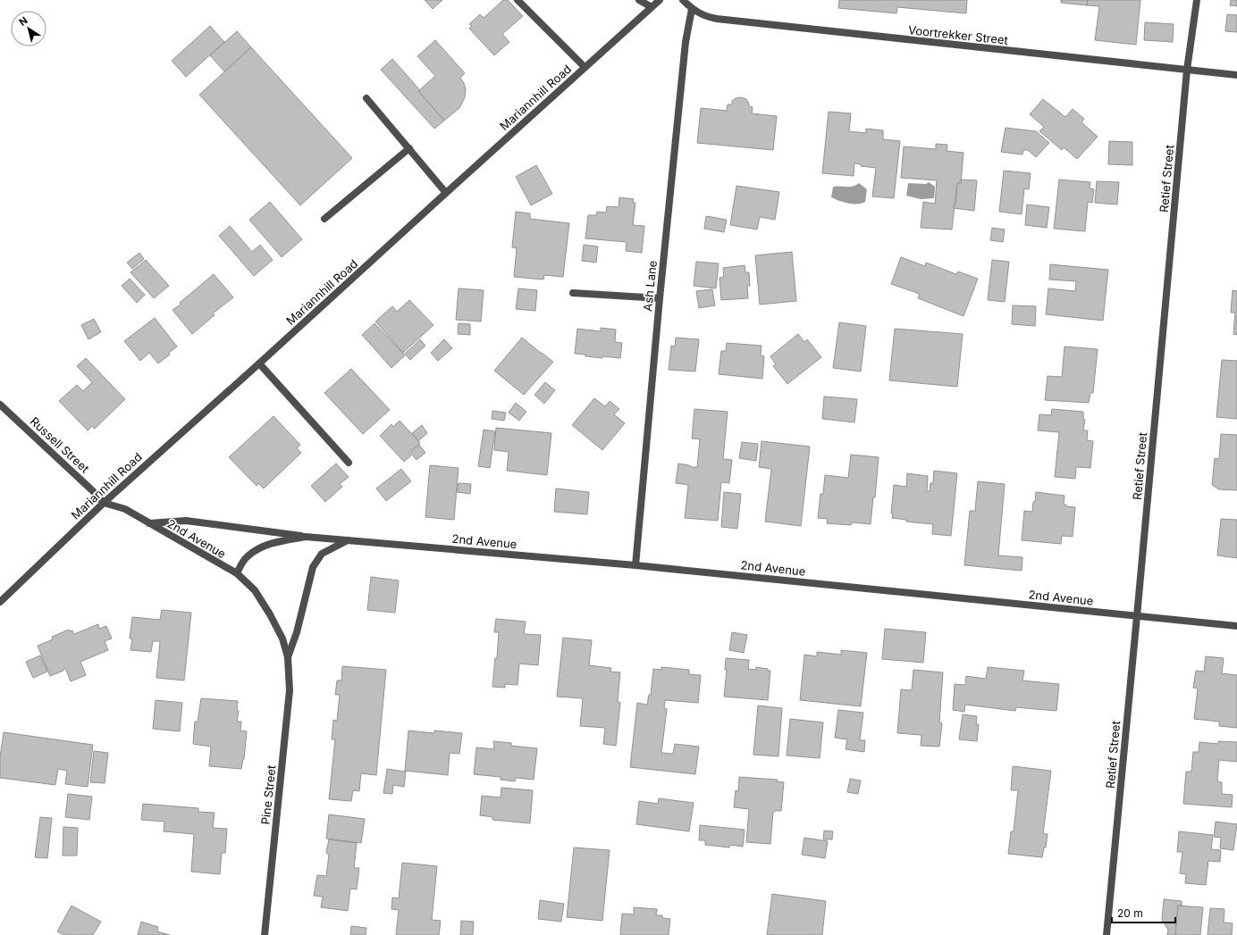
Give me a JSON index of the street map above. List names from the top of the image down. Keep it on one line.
{"streets":{"street":["Voortrekker Street","Mariannhill Road","Retief Street","Ash Lane","Russell Street","2nd Avenue","Pine Street"]},"crossings":[["Voortrekker Street","Retief Street"],["Voortrekker Street","Ash Lane"],["Mariannhill Road","Russell Street"],["Mariannhill Road","2nd Avenue"],["Retief Street","2nd Avenue"],["Ash Lane","2nd Avenue"],["Russell Street","2nd Avenue"],["2nd Avenue","Pine Street"]],"scale_bar":"20 m","north":"top left"}
